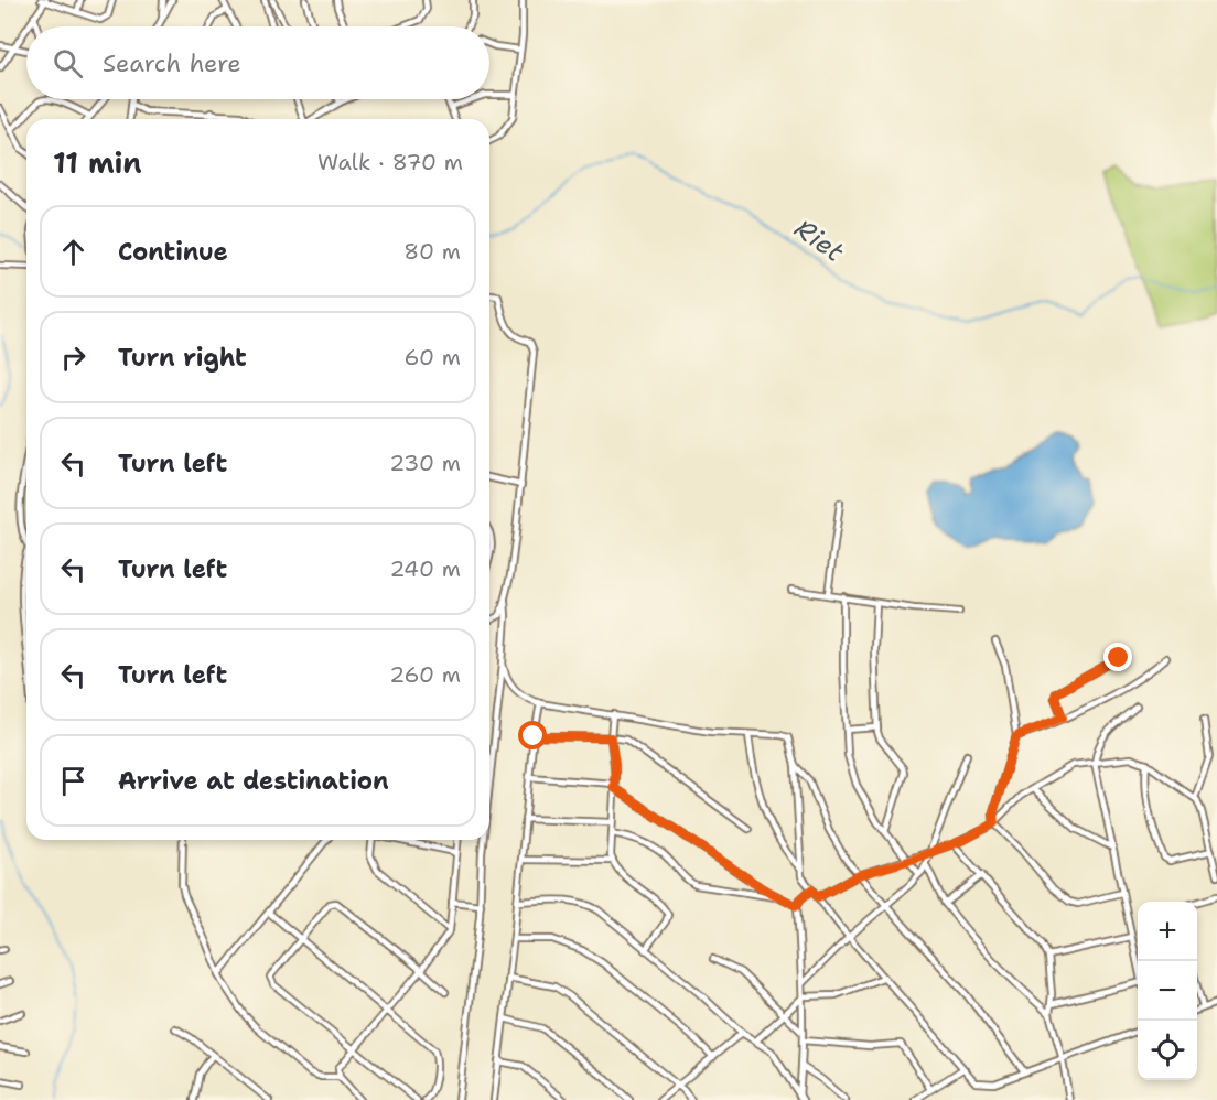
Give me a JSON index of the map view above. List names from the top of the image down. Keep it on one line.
{"water":["Riet"],"page":{"search":"Search here","heading":["11 min","Walk · 870 m"],"list":[["Continue","80 m"],["Turn right","60 m"],["Turn left","230 m"],["Turn left","240 m"],["Turn left","260 m"],"Arrive at destination"],"map_buttons":["+","−"]}}
